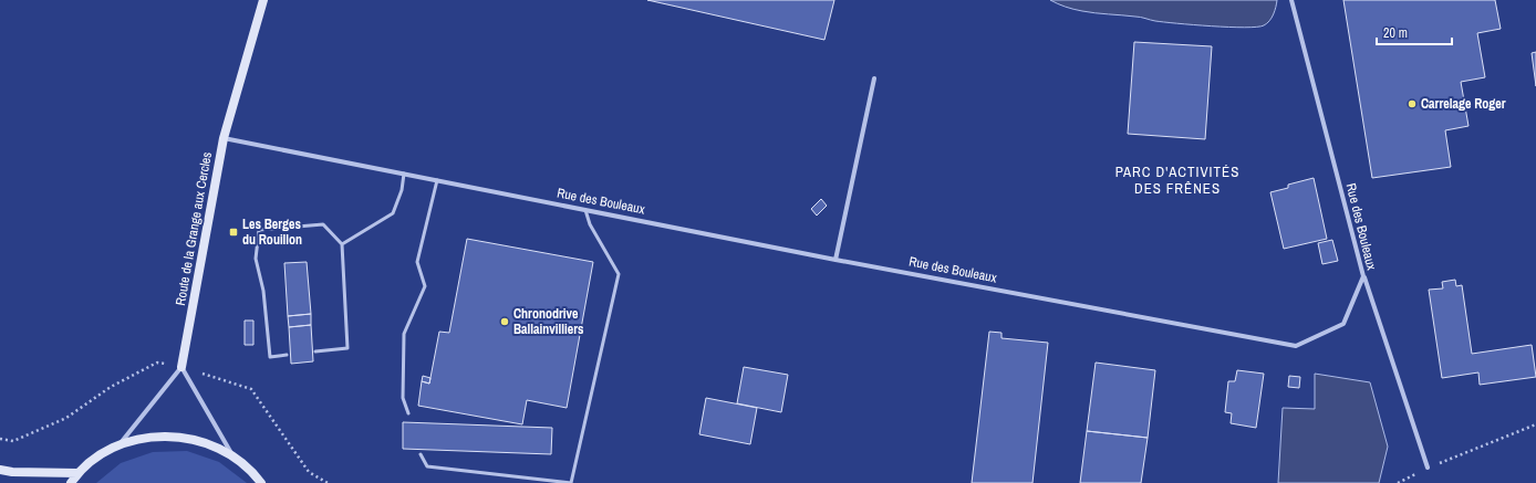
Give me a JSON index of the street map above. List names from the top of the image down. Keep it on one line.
{"streets":{"street":["Rue des Bouleaux","Route de la Grange aux Cercles"]},"crossings":[["Rue des Bouleaux","Route de la Grange aux Cercles"]],"districts":["PARC D'ACTIVITÉS DES FRÊNES"],"places":{"other":["Carrelage Roger","Chronodrive Ballainvilliers"],"transit":["Les Berges du Rouillon"]},"scale_bar":"20 m"}
